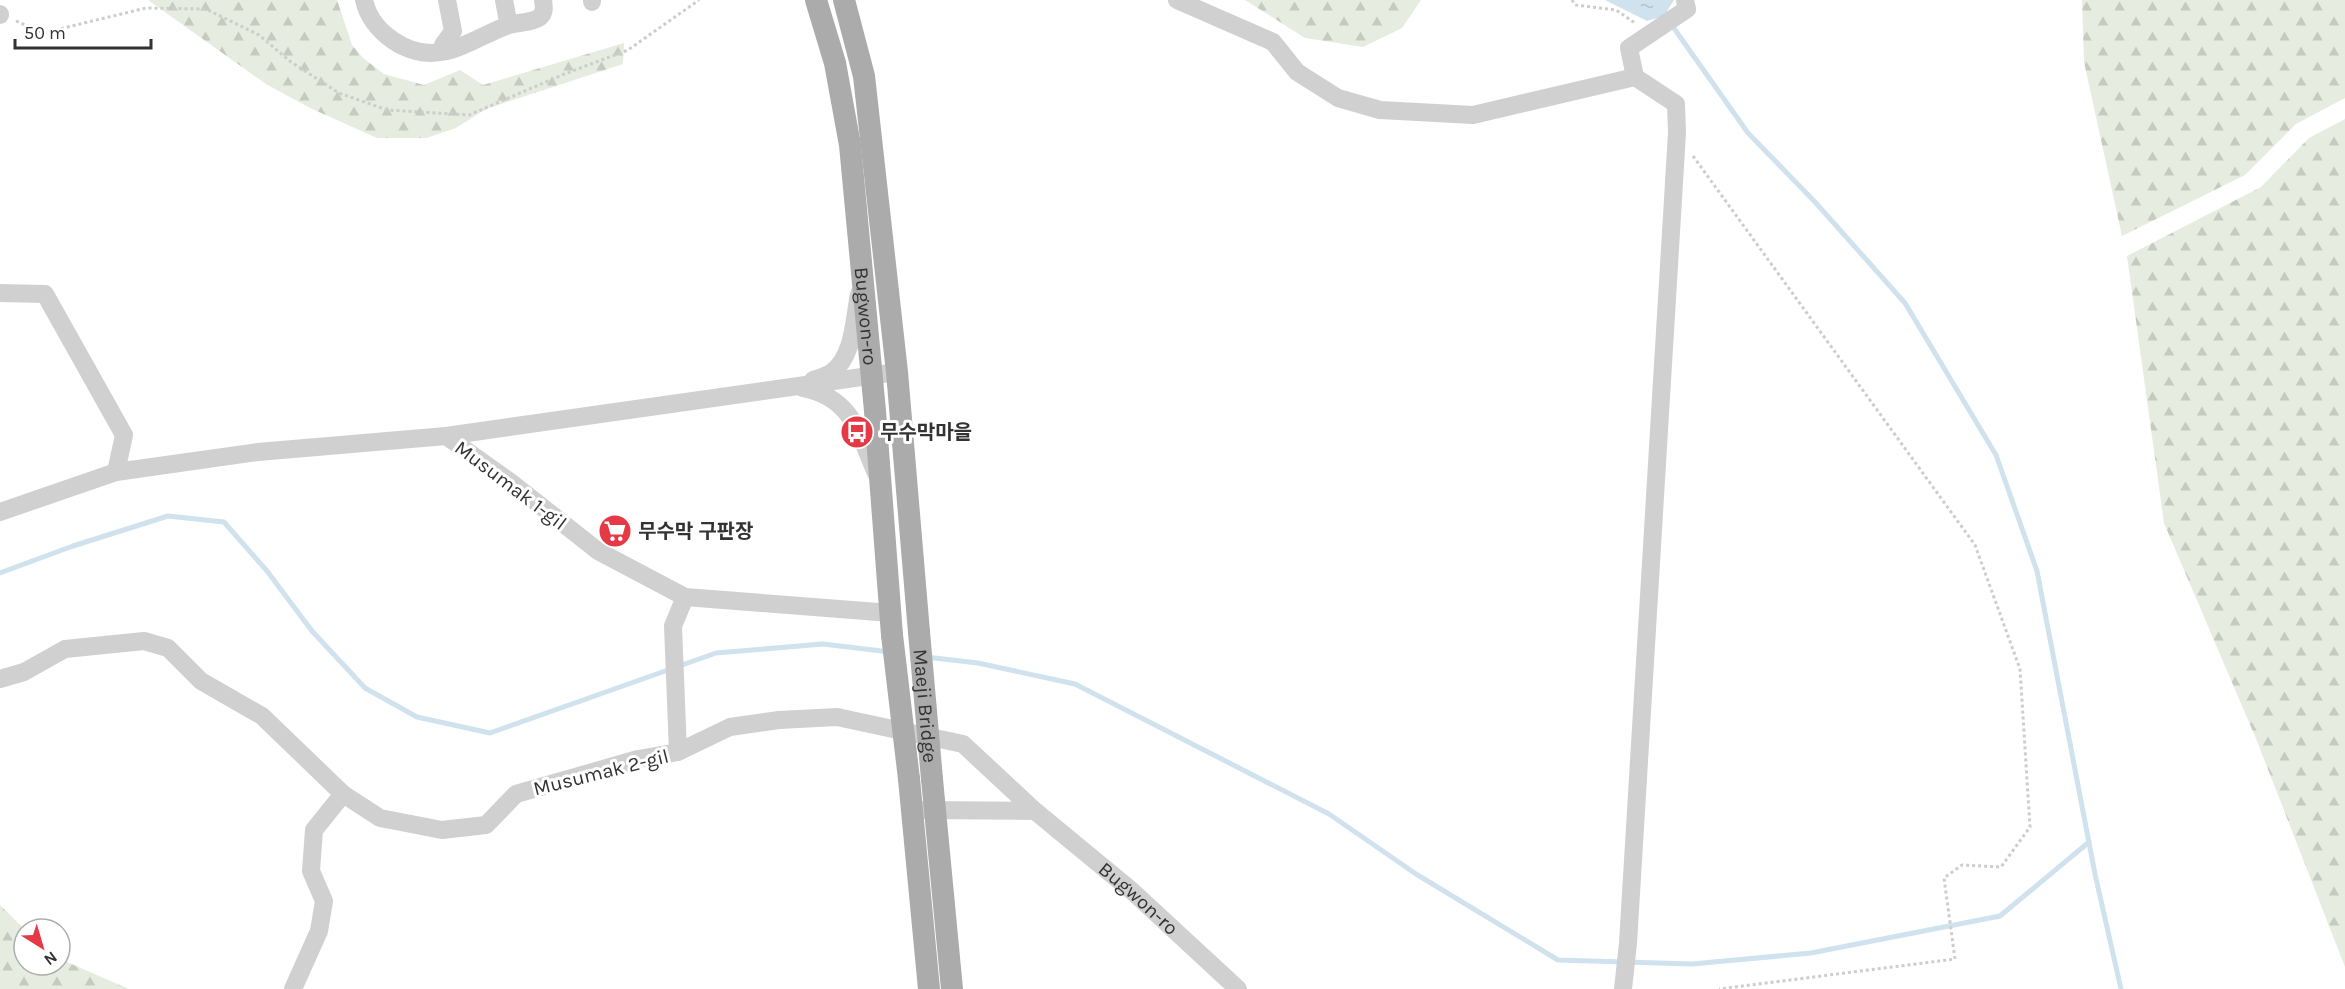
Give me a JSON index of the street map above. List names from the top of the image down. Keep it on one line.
{"streets":{"main road":["Bugwon-ro","Maeji Bridge"],"street":["Musumak 1-gil","Musumak 2-gil"]},"crossings":[["Bugwon-ro","Musumak 1-gil"],["Bugwon-ro","Maeji Bridge"],["Bugwon-ro","Musumak 2-gil"]],"places":{"bus stop":["무수막마을"],"supermarket":["무수막 구판장"]},"scale_bar":"50 m","north":"bottom right"}
